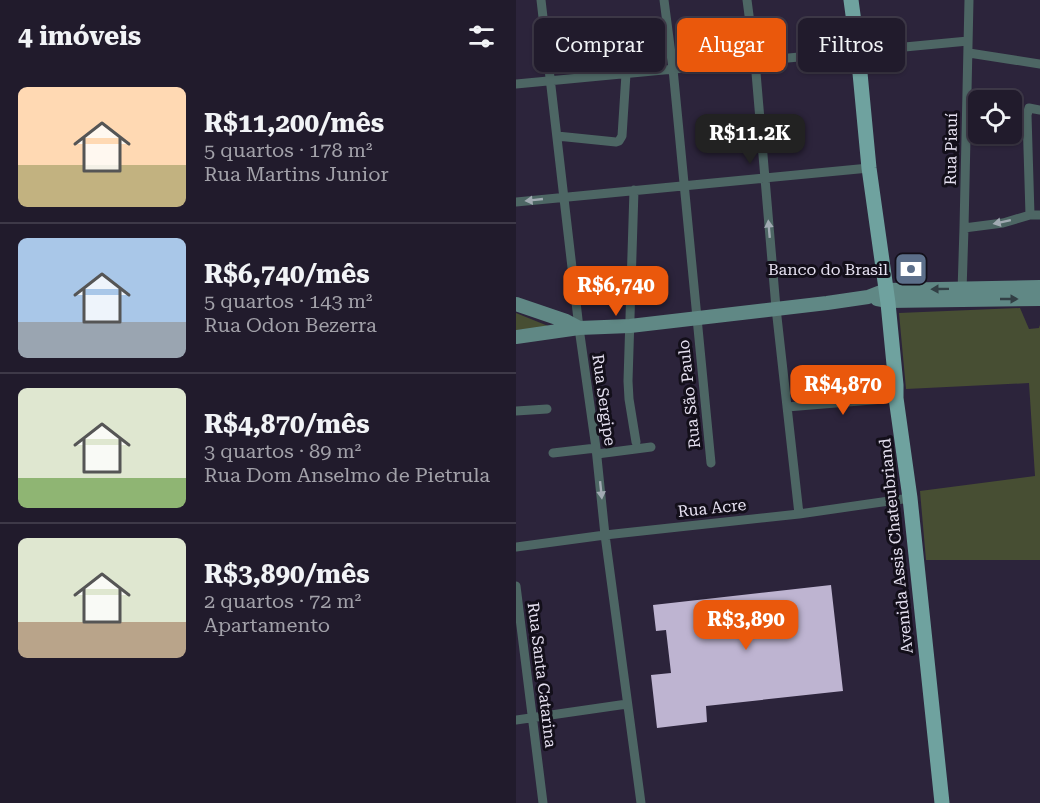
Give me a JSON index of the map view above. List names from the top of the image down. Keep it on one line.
{"streets":{"main road":["Avenida Assis Chateubriand"],"street":["Rua Piauí","Rua São Paulo","Rua Sergipe","Rua Acre","Rua Santa Catarina"]},"crossings":[["Rua Sergipe","Rua Acre"],["Rua Acre","Avenida Assis Chateubriand"]],"places":{"bank":["Banco do Brasil"]},"page":{"heading":"4 imóveis","chip":["Comprar","Alugar","Filtros"],"list":[{"name":"R$11,200/mês","note":"5 quartos · 178 m² · Rua Martins Junior"},{"name":"R$6,740/mês","note":"5 quartos · 143 m² · Rua Odon Bezerra"},{"name":"R$4,870/mês","note":"3 quartos · 89 m² · Rua Dom Anselmo de Pietrula"},{"name":"R$3,890/mês","note":"2 quartos · 72 m² · Apartamento"}],"price":["R$11.2K","R$6,740","R$4,870","R$3,890"]}}
